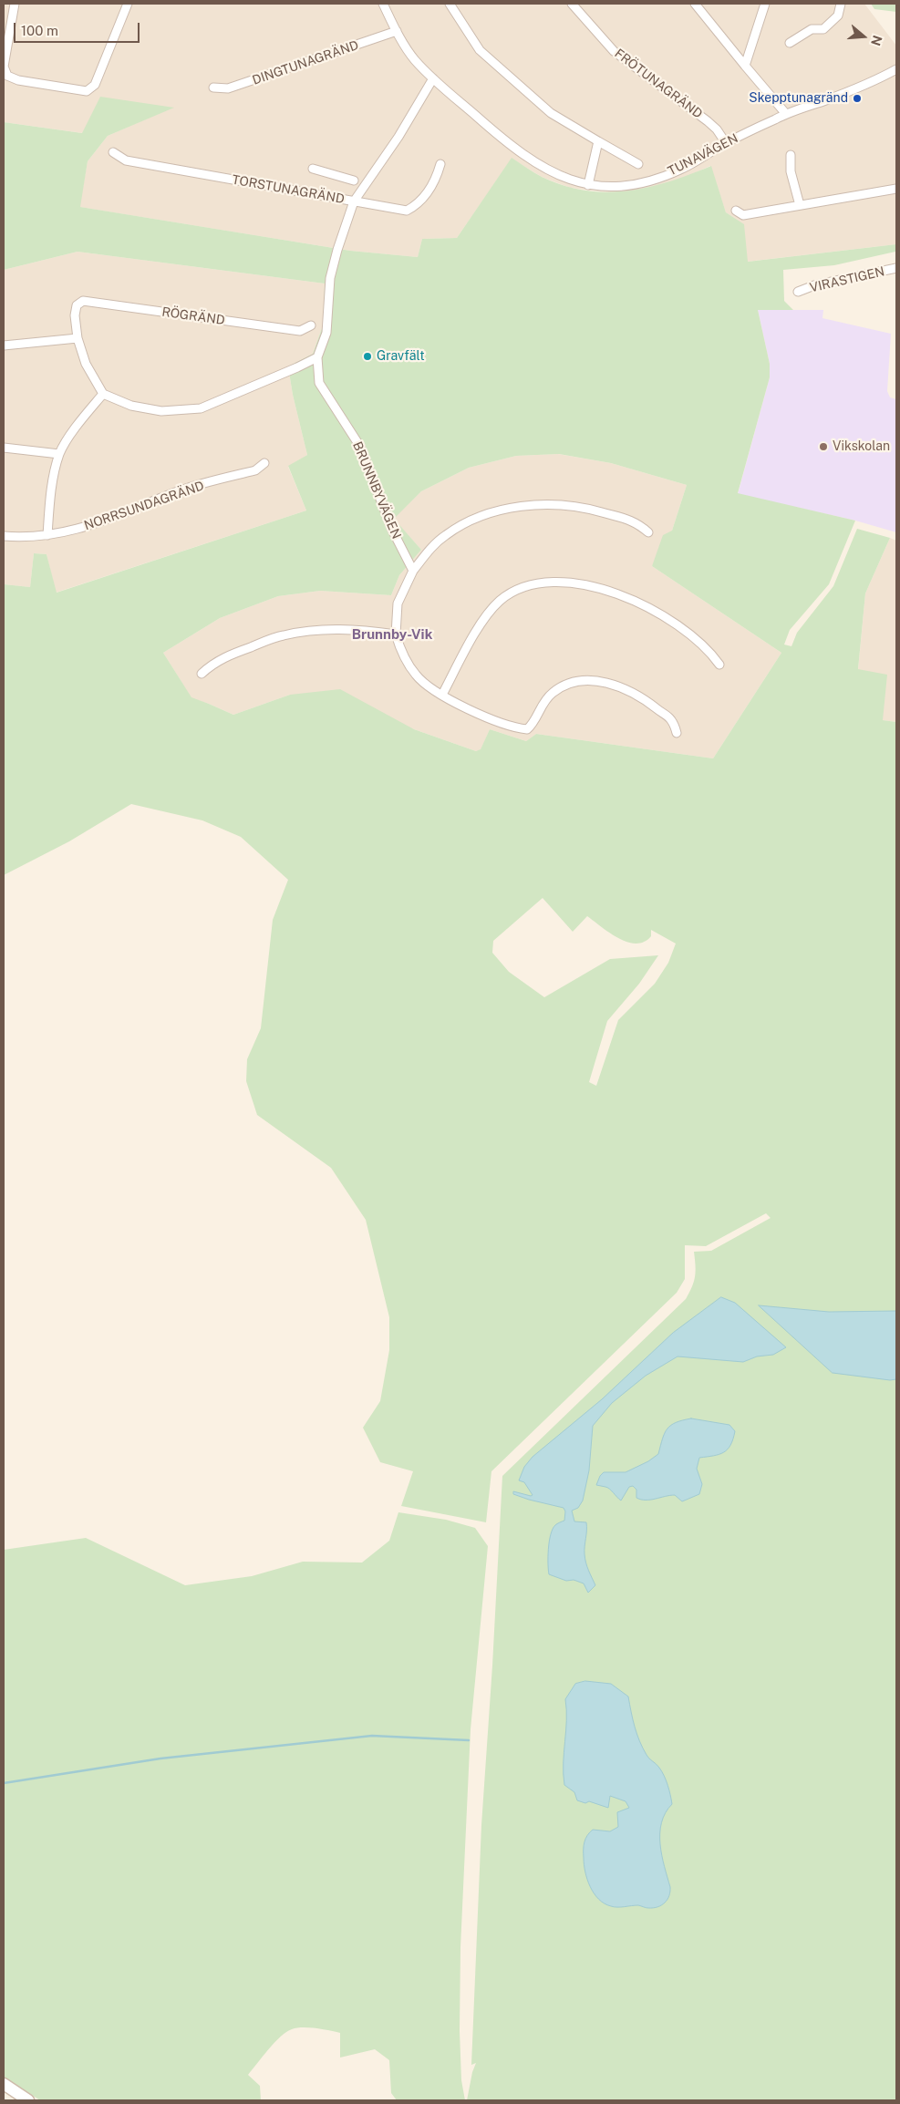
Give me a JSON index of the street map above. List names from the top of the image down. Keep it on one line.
{"streets":{"street":["DINGTUNAGRÄND","FRÖTUNAGRÄND","TUNAVÄGEN","TORSTUNAGRÄND","VIRASTIGEN","RÖGRÄND","BRUNNBYVÄGEN","NORRSUNDAGRÄND"]},"crossings":[["DINGTUNAGRÄND","TUNAVÄGEN"],["FRÖTUNAGRÄND","TUNAVÄGEN"],["TUNAVÄGEN","BRUNNBYVÄGEN"],["TORSTUNAGRÄND","BRUNNBYVÄGEN"]],"districts":["Brunnby-Vik"],"places":["Skepptunagränd","Gravfält","Vikskolan"],"scale_bar":"100 m","north":"right"}
